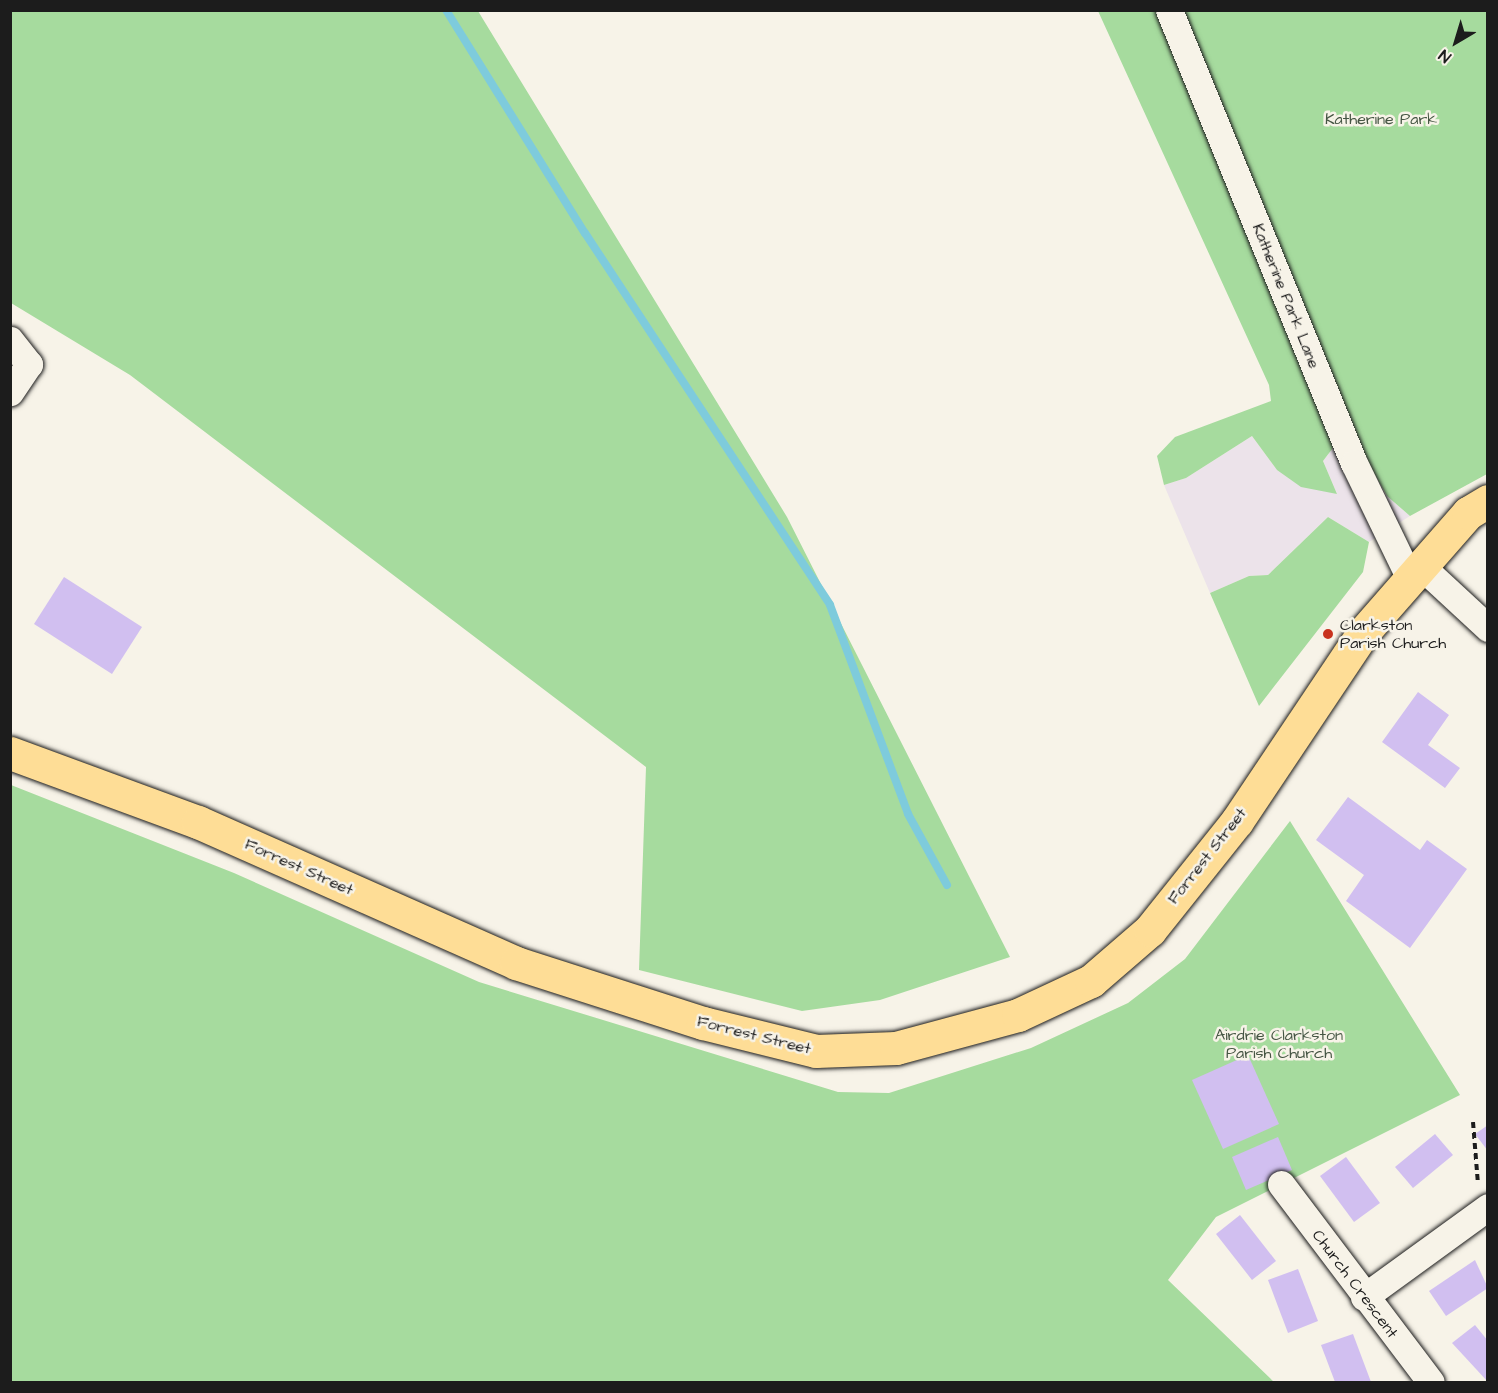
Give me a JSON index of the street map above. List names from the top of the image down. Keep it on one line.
{"streets":{"main road":["Forrest Street"],"street":["Katherine Park Lane","Church Crescent"]},"crossings":[["Katherine Park Lane","Forrest Street"]],"parks":["Katherine Park","Airdrie Clarkston Parish Church"],"places":["Clarkston Parish Church"],"north":"bottom left"}
